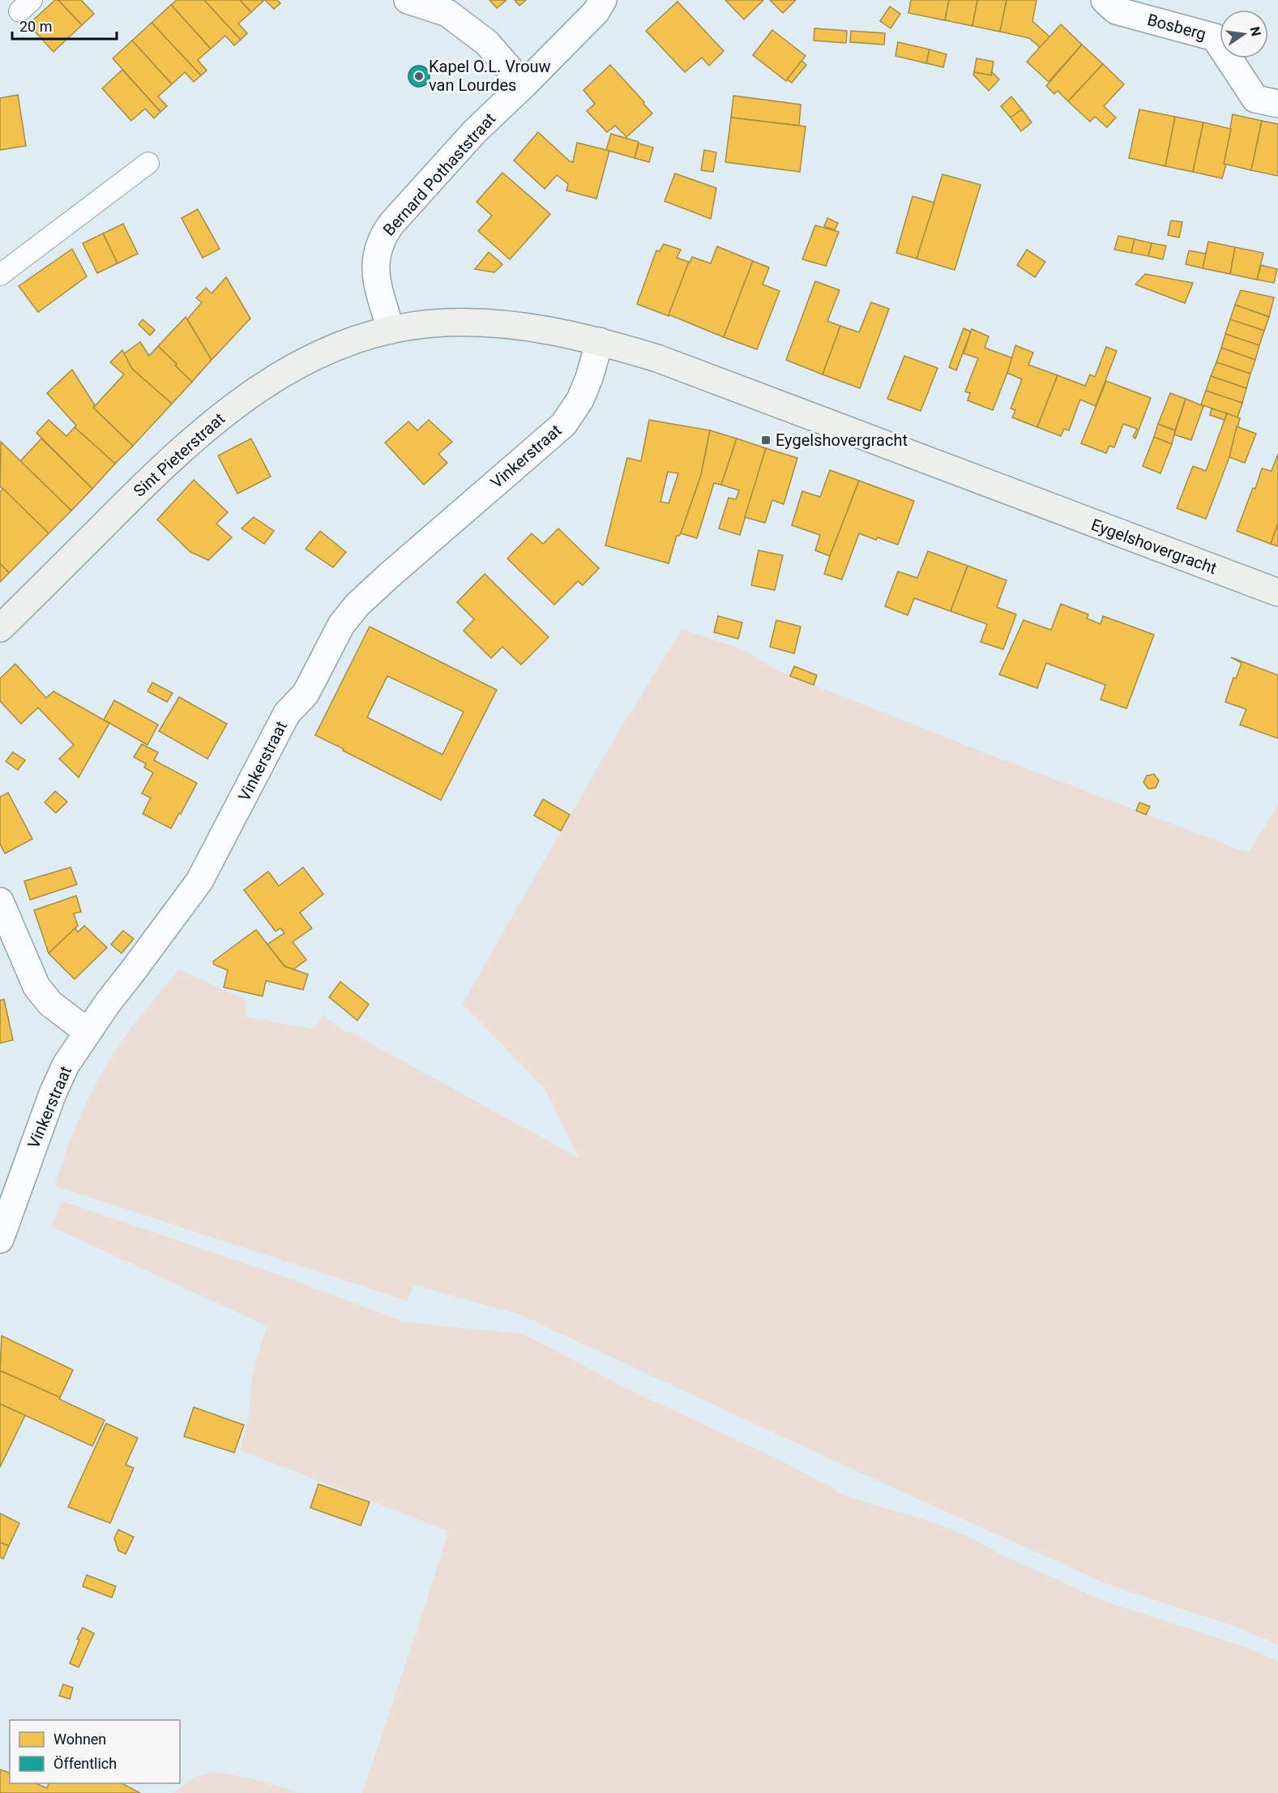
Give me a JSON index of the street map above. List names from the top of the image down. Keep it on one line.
{"streets":{"street":["Bosberg","Bernard Pothaststraat","Sint Pieterstraat","Vinkerstraat","Eygelshovergracht"]},"crossings":[["Bernard Pothaststraat","Sint Pieterstraat"],["Bernard Pothaststraat","Eygelshovergracht"],["Sint Pieterstraat","Eygelshovergracht"],["Vinkerstraat","Eygelshovergracht"]],"places":{"other":["Kapel O.L. Vrouw van Lourdes"],"transit":["Eygelshovergracht"]},"legend":["Wohnen","Öffentlich"],"scale_bar":"20 m","north":"right"}
